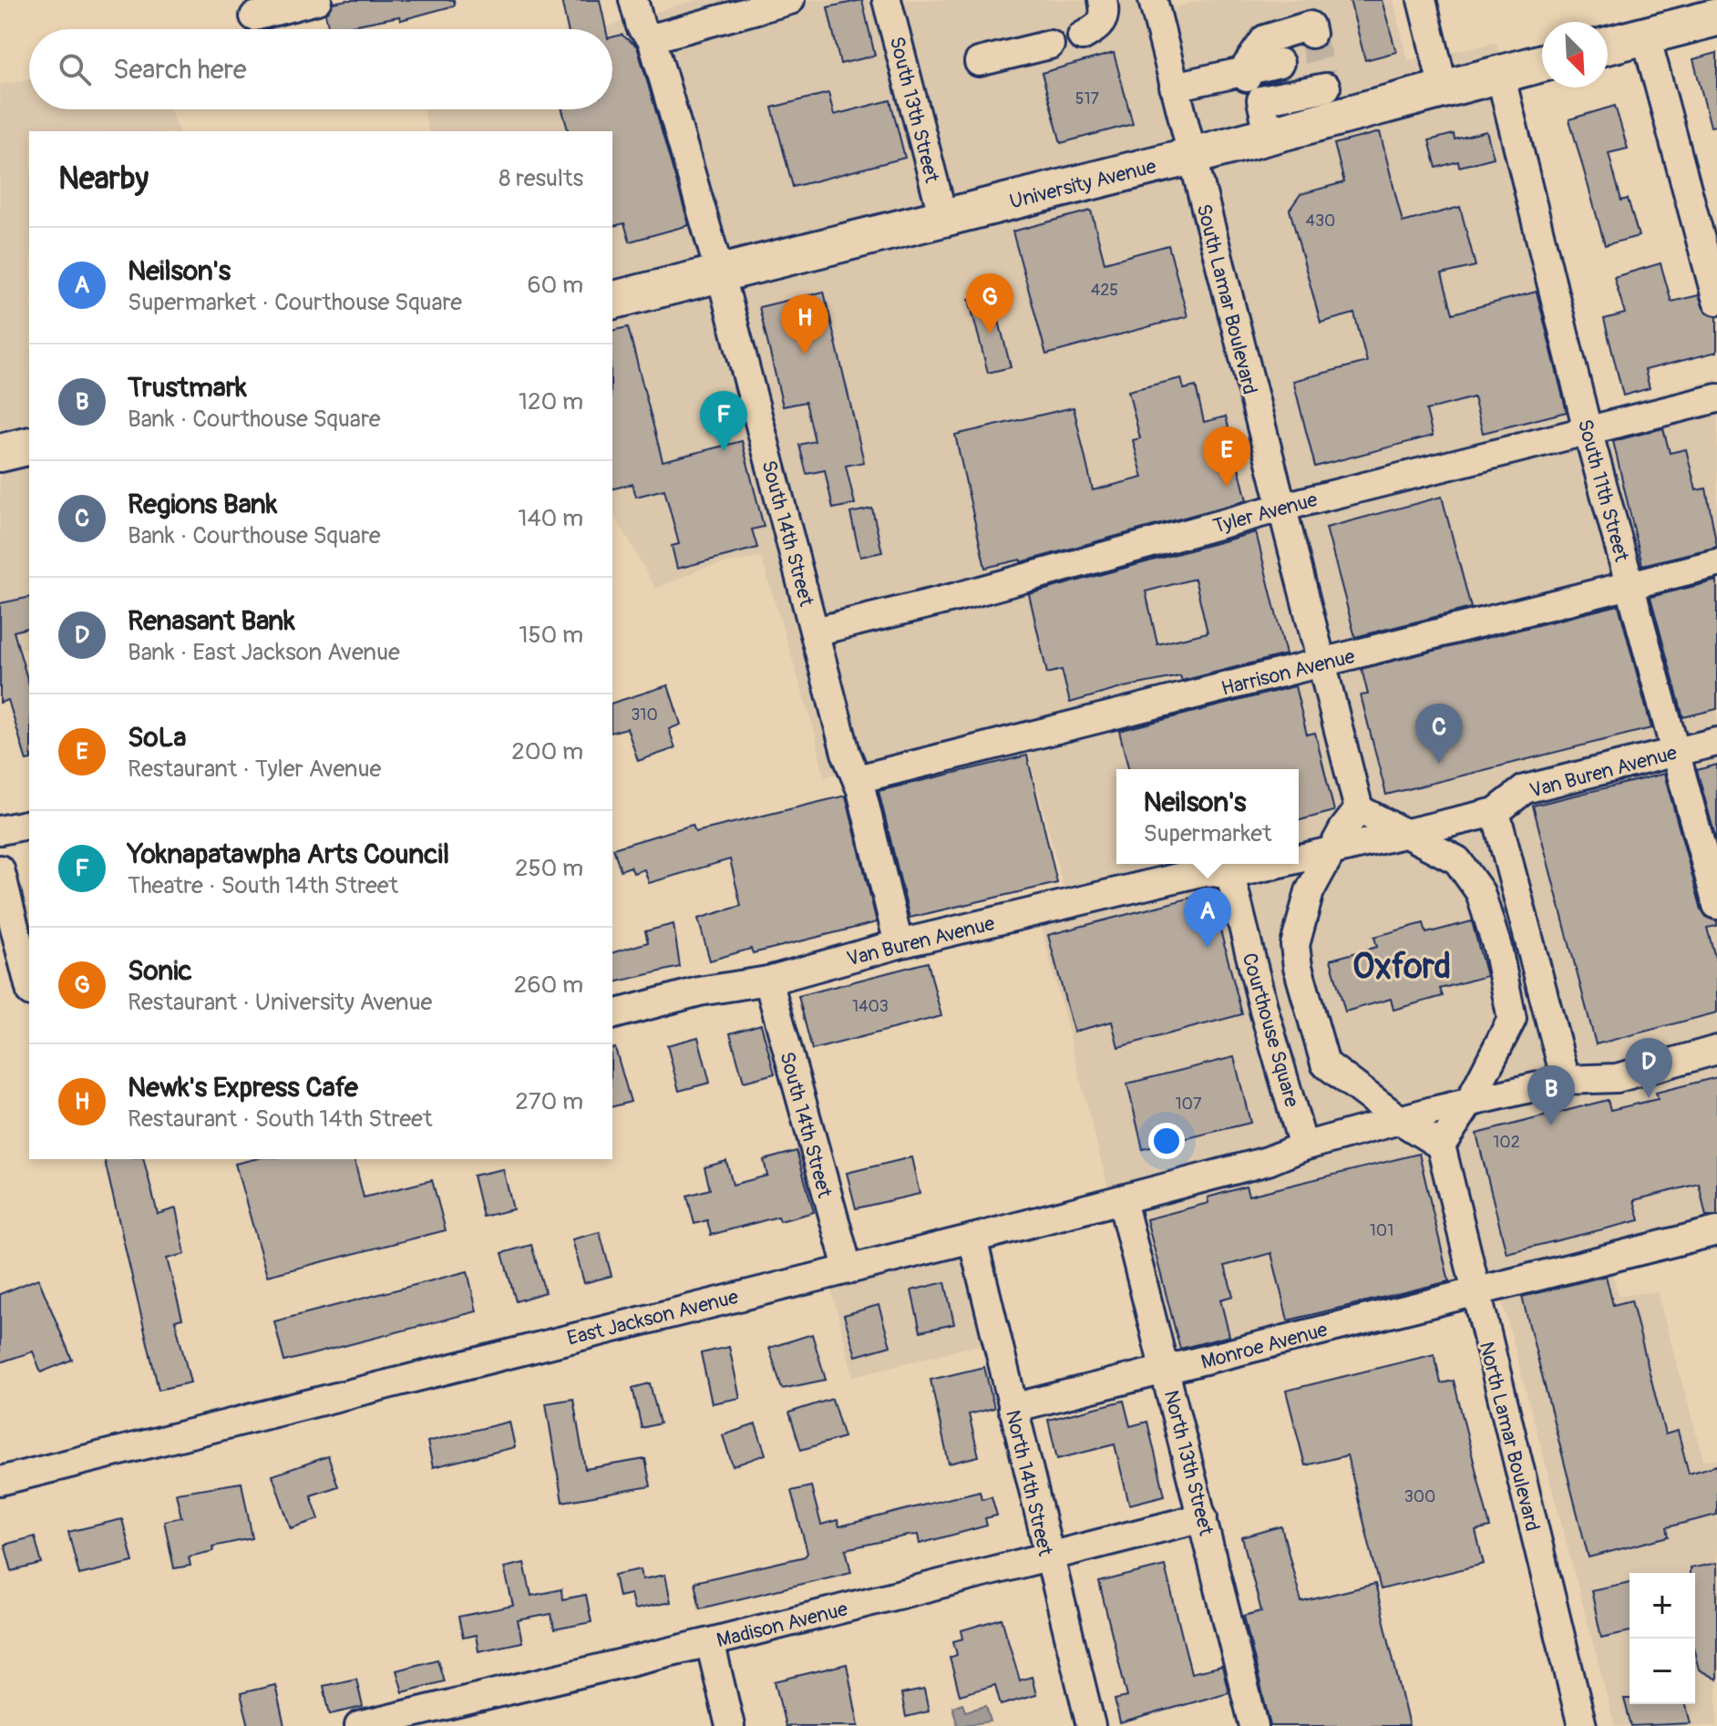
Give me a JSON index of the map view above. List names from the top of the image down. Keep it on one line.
{"streets":{"main road":["University Avenue"],"street":["South 13th Street","South Lamar Boulevard","South 11th Street","Tyler Avenue","South 14th Street","Harrison Avenue","Van Buren Avenue","Courthouse Square","East Jackson Avenue","Monroe Avenue","North Lamar Boulevard","North 13th Street","North 14th Street","Madison Avenue"]},"crossings":[["South 13th Street","University Avenue"],["University Avenue","South Lamar Boulevard"],["University Avenue","South 11th Street"],["University Avenue","South 14th Street"],["South Lamar Boulevard","Tyler Avenue"],["South Lamar Boulevard","Harrison Avenue"],["South Lamar Boulevard","Courthouse Square"],["South 11th Street","Tyler Avenue"],["South 11th Street","Harrison Avenue"],["South 11th Street","Van Buren Avenue"],["Tyler Avenue","South 14th Street"],["South 14th Street","Harrison Avenue"],["South 14th Street","Van Buren Avenue"],["South 14th Street","East Jackson Avenue"],["Van Buren Avenue","Courthouse Square"],["Courthouse Square","East Jackson Avenue"],["Courthouse Square","North Lamar Boulevard"],["East Jackson Avenue","North 13th Street"],["East Jackson Avenue","North 14th Street"],["Monroe Avenue","North Lamar Boulevard"],["Monroe Avenue","North 13th Street"],["Monroe Avenue","North 14th Street"],["North 13th Street","Madison Avenue"],["North 14th Street","Madison Avenue"]],"districts":["Oxford"],"house_numbers":["517","430","425","310","1403","107","102","101","300"],"north":"bottom right","page":{"search":"Search here","heading":["Nearby","8 results"],"list":[{"mark":"A","name":"Neilson's","note":"Supermarket · Courthouse Square","value":"60 m"},{"mark":"B","name":"Trustmark","note":"Bank · Courthouse Square","value":"120 m"},{"mark":"C","name":"Regions Bank","note":"Bank · Courthouse Square","value":"140 m"},{"mark":"D","name":"Renasant Bank","note":"Bank · East Jackson Avenue","value":"150 m"},{"mark":"E","name":"SoLa","note":"Restaurant · Tyler Avenue","value":"200 m"},{"mark":"F","name":"Yoknapatawpha Arts Council","note":"Theatre · South 14th Street","value":"250 m"},{"mark":"G","name":"Sonic","note":"Restaurant · University Avenue","value":"260 m"},{"mark":"H","name":"Newk's Express Cafe","note":"Restaurant · South 14th Street","value":"270 m"}],"pins":["G","H","F","E","C","A","D","B"],"popup":["Neilson's","Supermarket"],"map_buttons":["+","−"]}}
